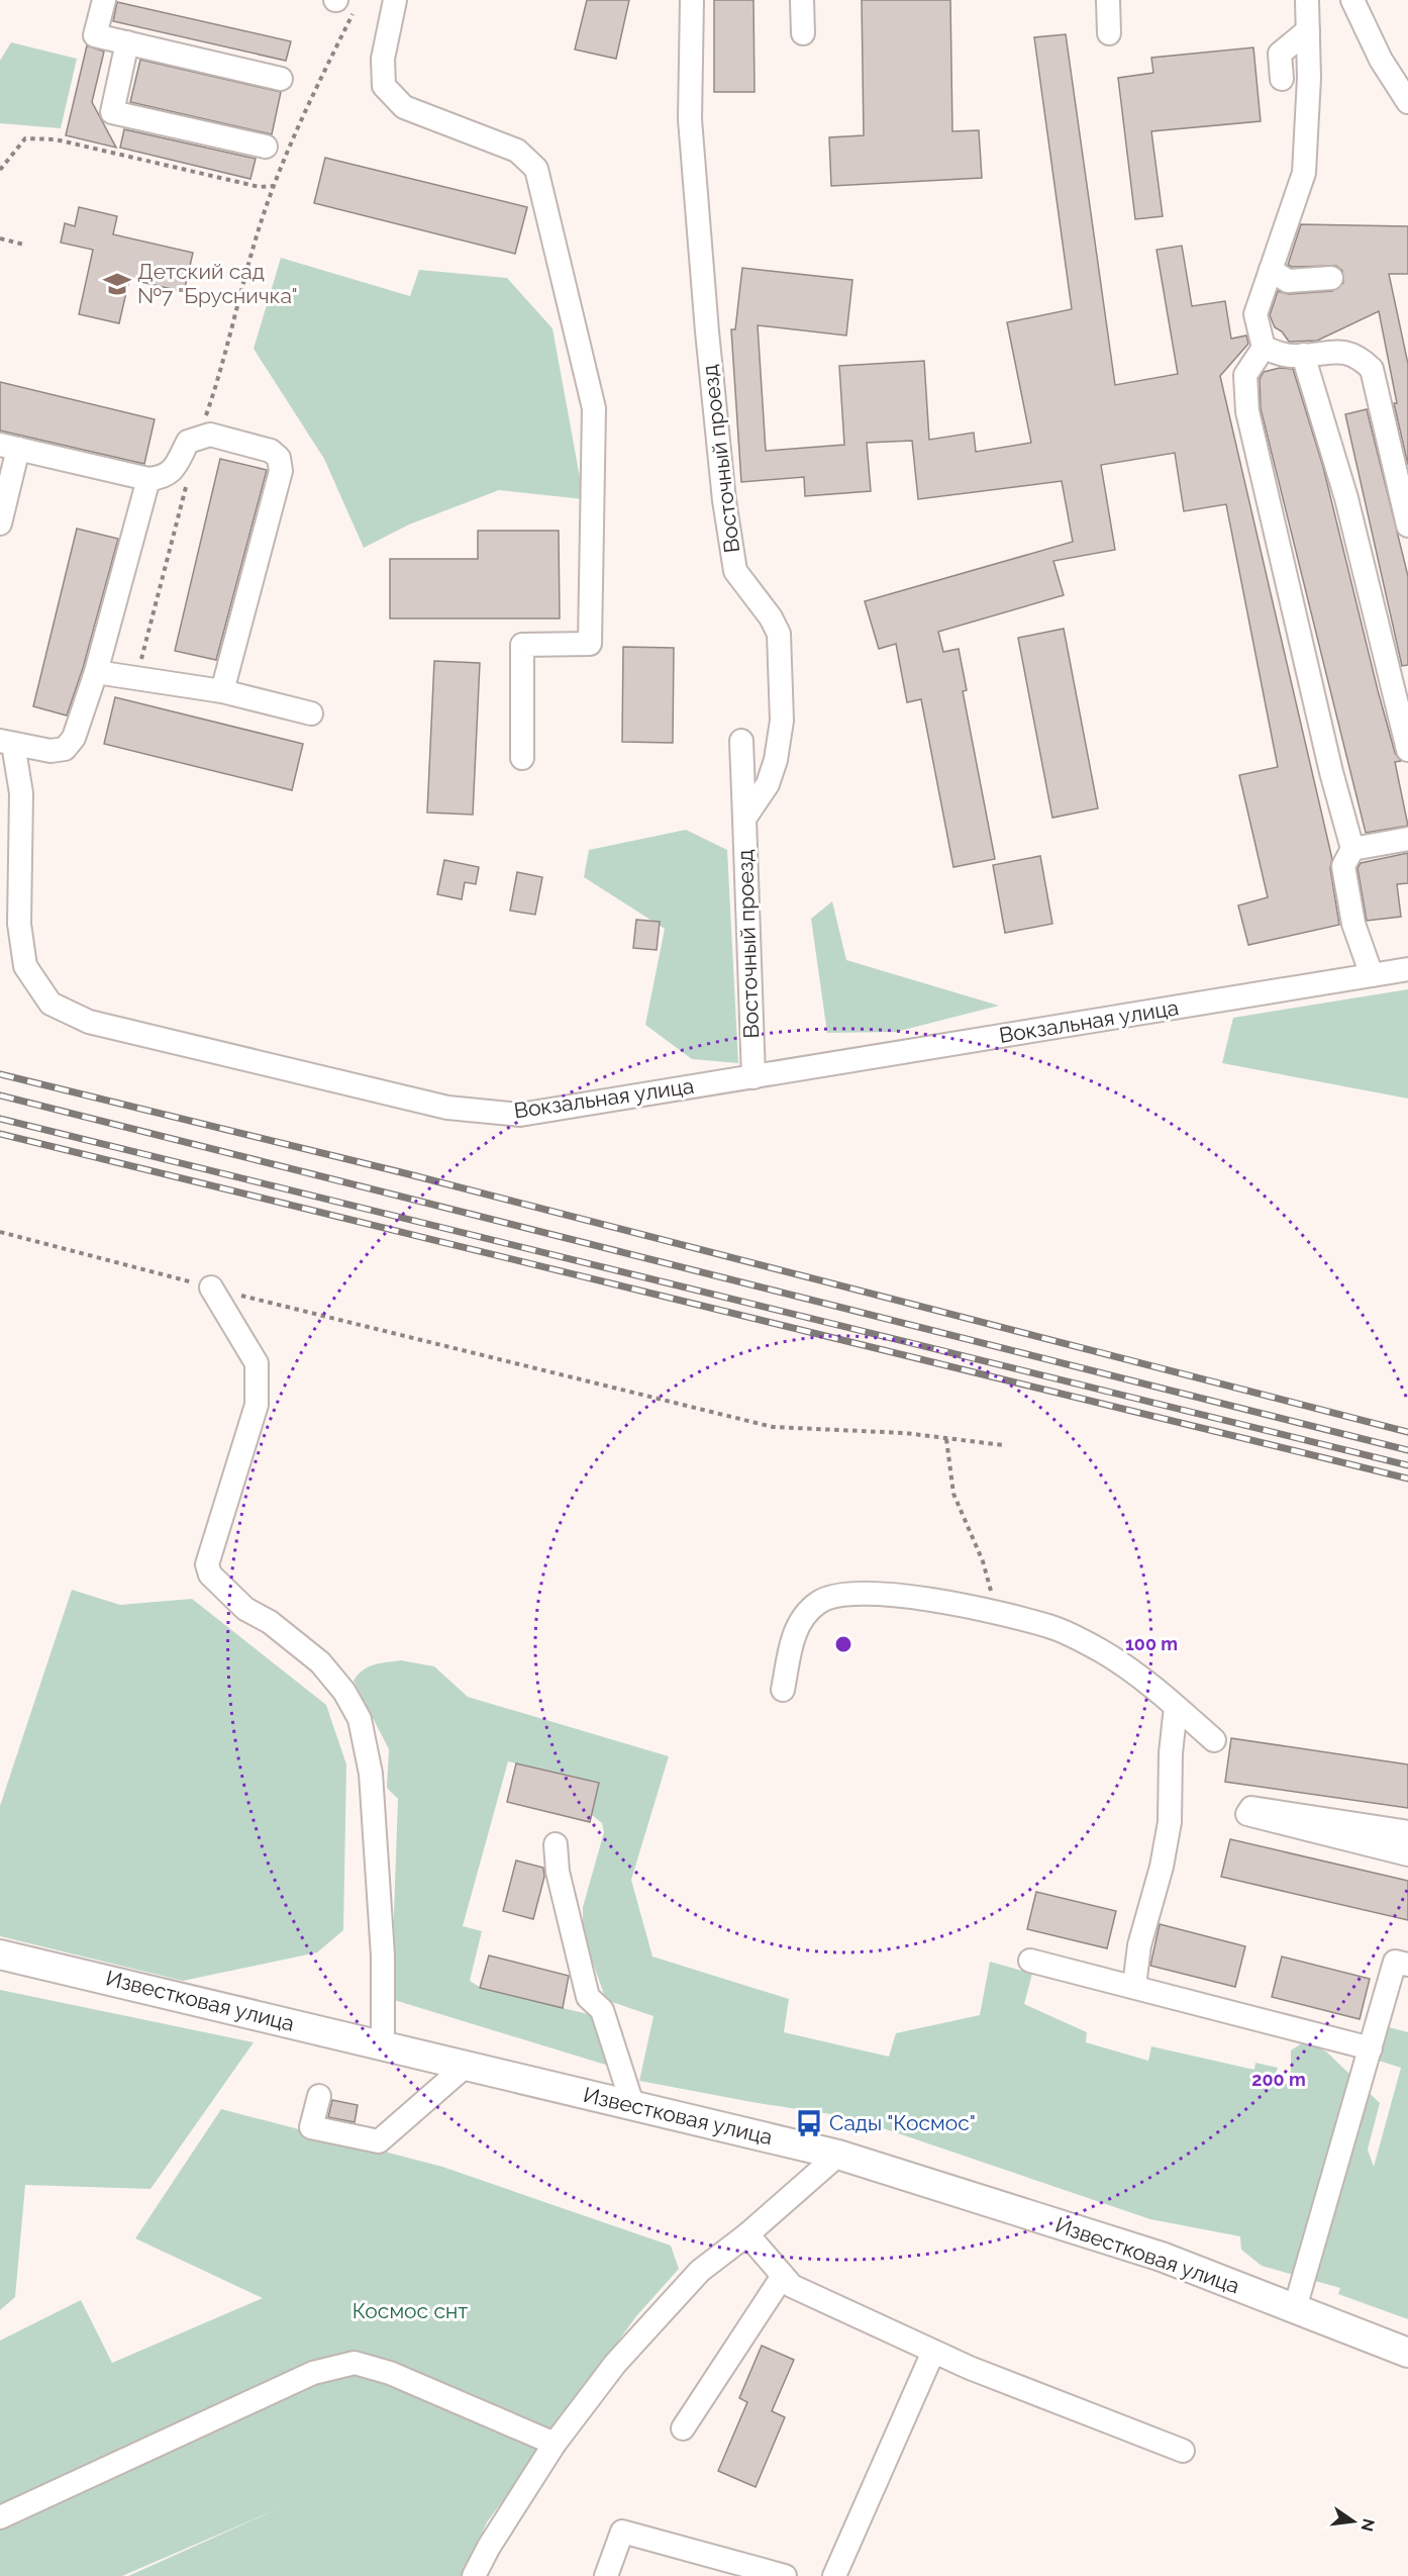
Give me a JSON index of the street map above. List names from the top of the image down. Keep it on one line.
{"streets":{"main road":["Известковая улица"],"street":["Восточный проезд","Вокзальная улица"]},"crossings":[["Восточный проезд","Вокзальная улица"]],"parks":["Космос снт"],"places":{"school or university":["Детский сад №7 \"Брусничка\""],"bus stop":["Сады \"Космос\""]},"north":"right","rings":["100 m","200 m"]}
